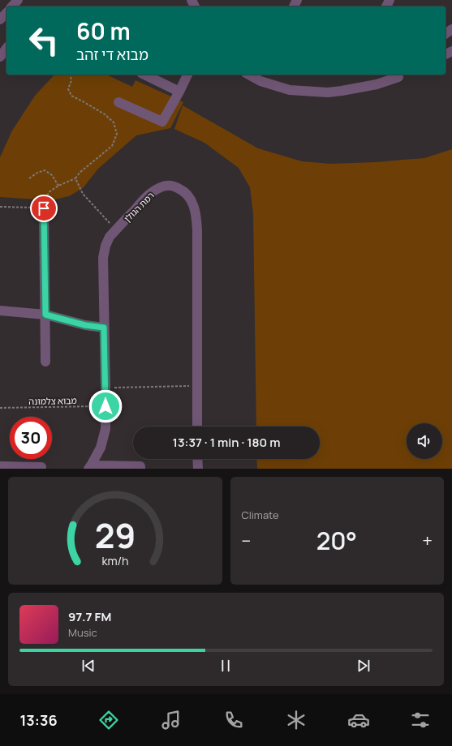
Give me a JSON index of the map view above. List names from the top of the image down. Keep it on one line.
{"streets":{"street":["רמת הגולן"],"path":["מבוא צלמונה"]},"crossings":[["רמת הגולן","מבוא צלמונה"]],"page":{"turn":["60 m","מבוא די זהב"],"limit":"30","trip":"13:37 · 1 min · 180 m","tile":"Climate","heat":["−","20°","+"],"song":["97.7 FM","Music"],"tabs":"13:36","gauge":["29","km/h"]}}
